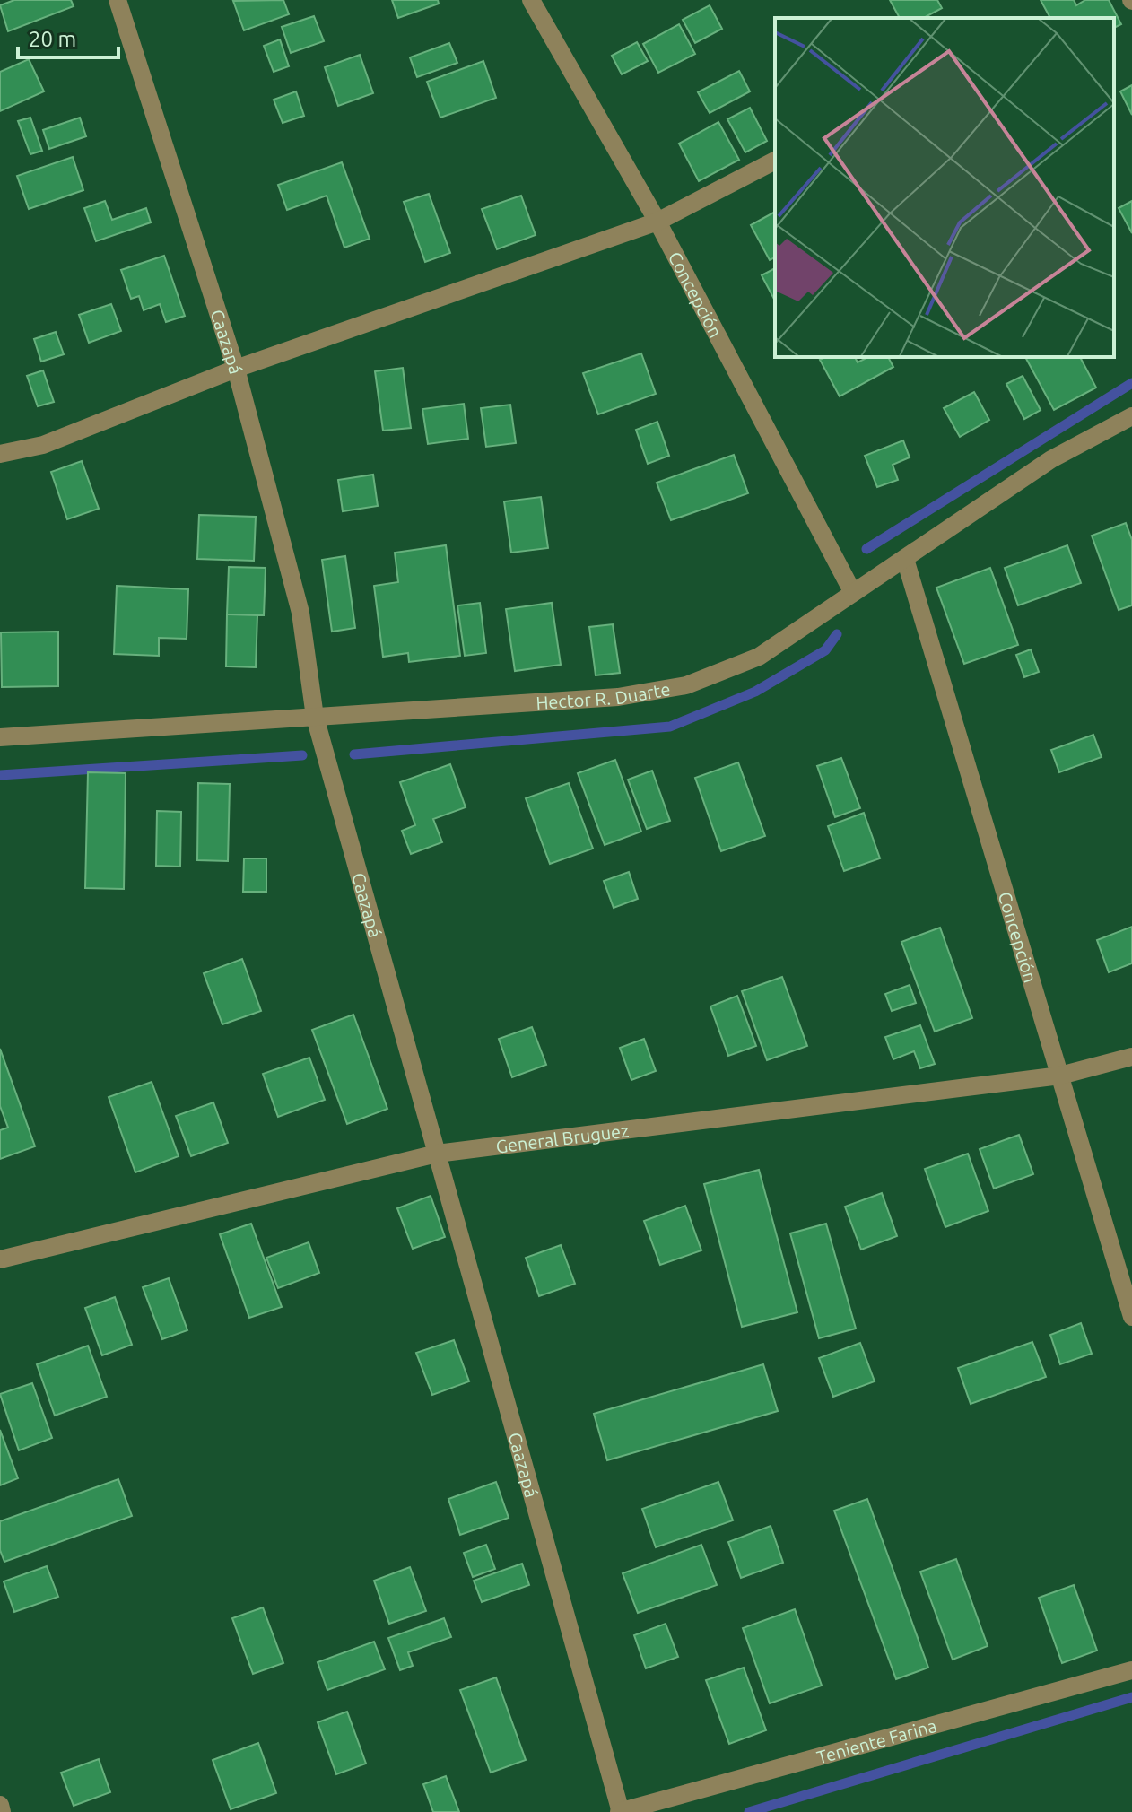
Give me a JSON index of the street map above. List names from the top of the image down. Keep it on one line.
{"streets":{"street":["Concepción","Caazapá","Hector R. Duarte","General Bruguez","Teniente Farina"]},"crossings":[["Concepción","Hector R. Duarte"],["Concepción","General Bruguez"],["Caazapá","Hector R. Duarte"],["Caazapá","General Bruguez"],["Caazapá","Teniente Farina"]],"scale_bar":"20 m"}
